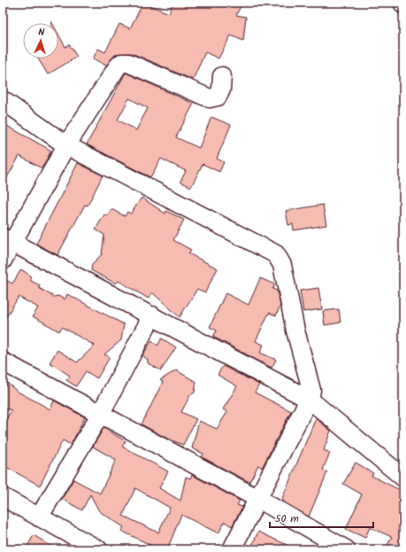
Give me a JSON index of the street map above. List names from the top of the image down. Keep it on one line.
{"scale_bar":"50 m","north":"top"}
